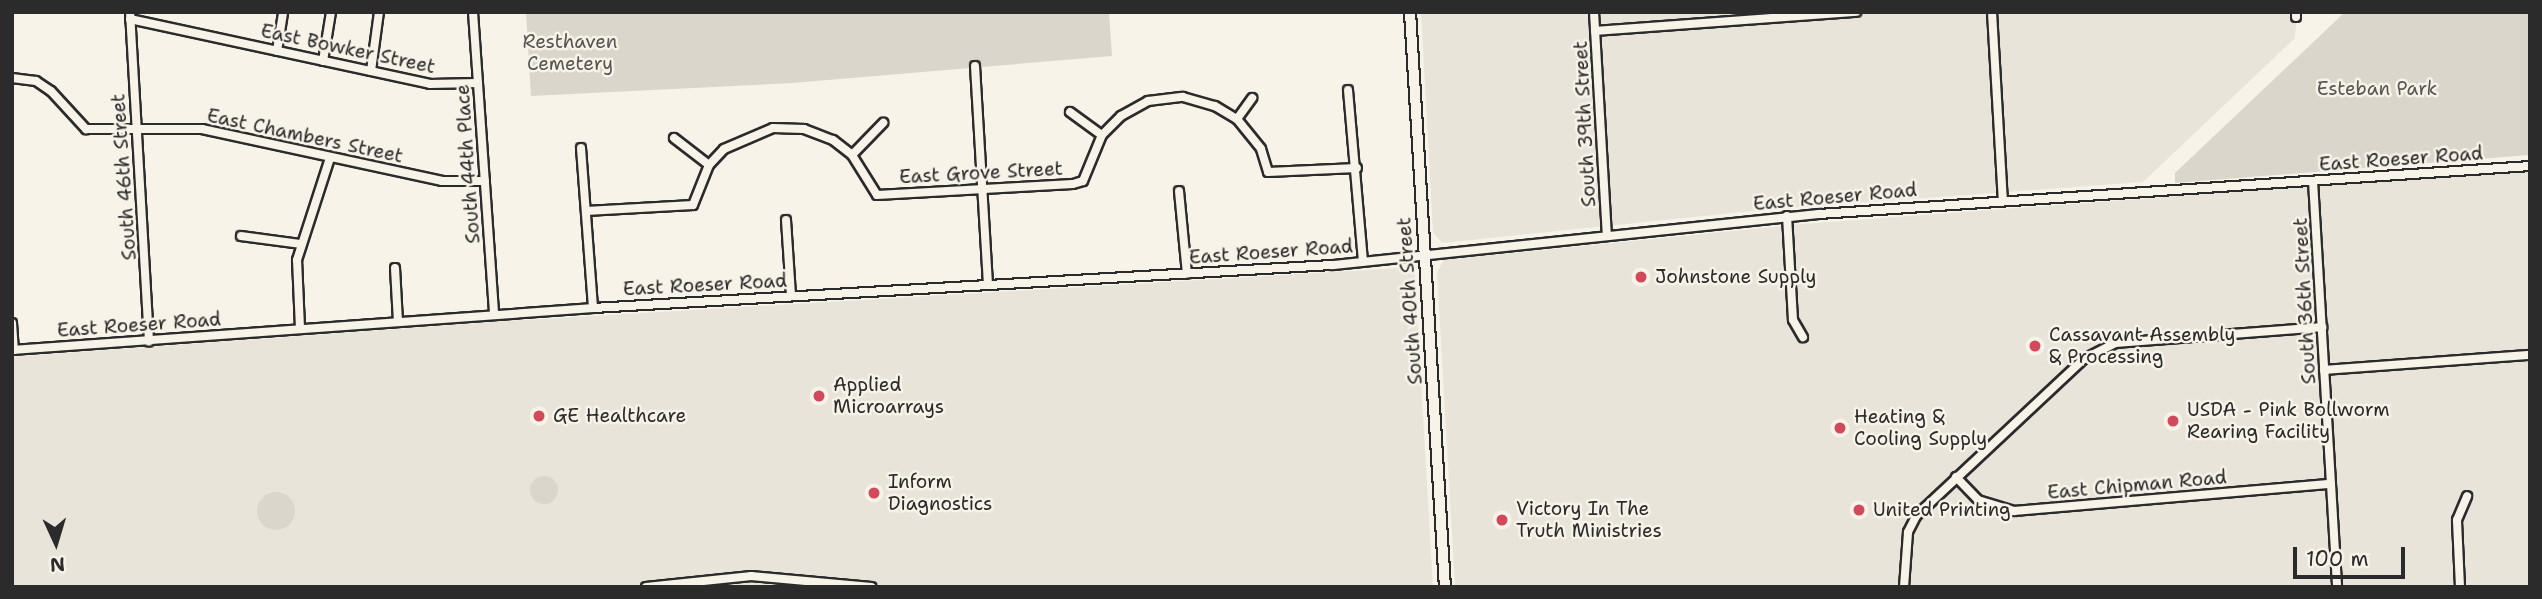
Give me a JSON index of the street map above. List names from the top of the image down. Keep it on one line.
{"streets":{"main road":["South 40th Street"],"street":["East Bowker Street","South 39th Street","East Chambers Street","East Roeser Road","South 44th Place","East Grove Street","South 46th Street","South 36th Street","East Chipman Road"]},"crossings":[["East Bowker Street","South 44th Place"],["East Bowker Street","South 46th Street"],["South 39th Street","East Roeser Road"],["East Chambers Street","South 44th Place"],["East Chambers Street","South 46th Street"],["East Roeser Road","South 44th Place"],["East Roeser Road","South 46th Street"],["East Roeser Road","South 40th Street"],["East Roeser Road","South 36th Street"],["South 36th Street","East Chipman Road"]],"parks":["Resthaven Cemetery","Esteban Park"],"places":["Johnstone Supply","Cassavant Assembly & Processing","Applied Microarrays","GE Healthcare","USDA - Pink Bollworm Rearing Facility","Heating & Cooling Supply","Inform Diagnostics","United Printing","Victory In The Truth Ministries"],"scale_bar":"100 m","north":"bottom"}
